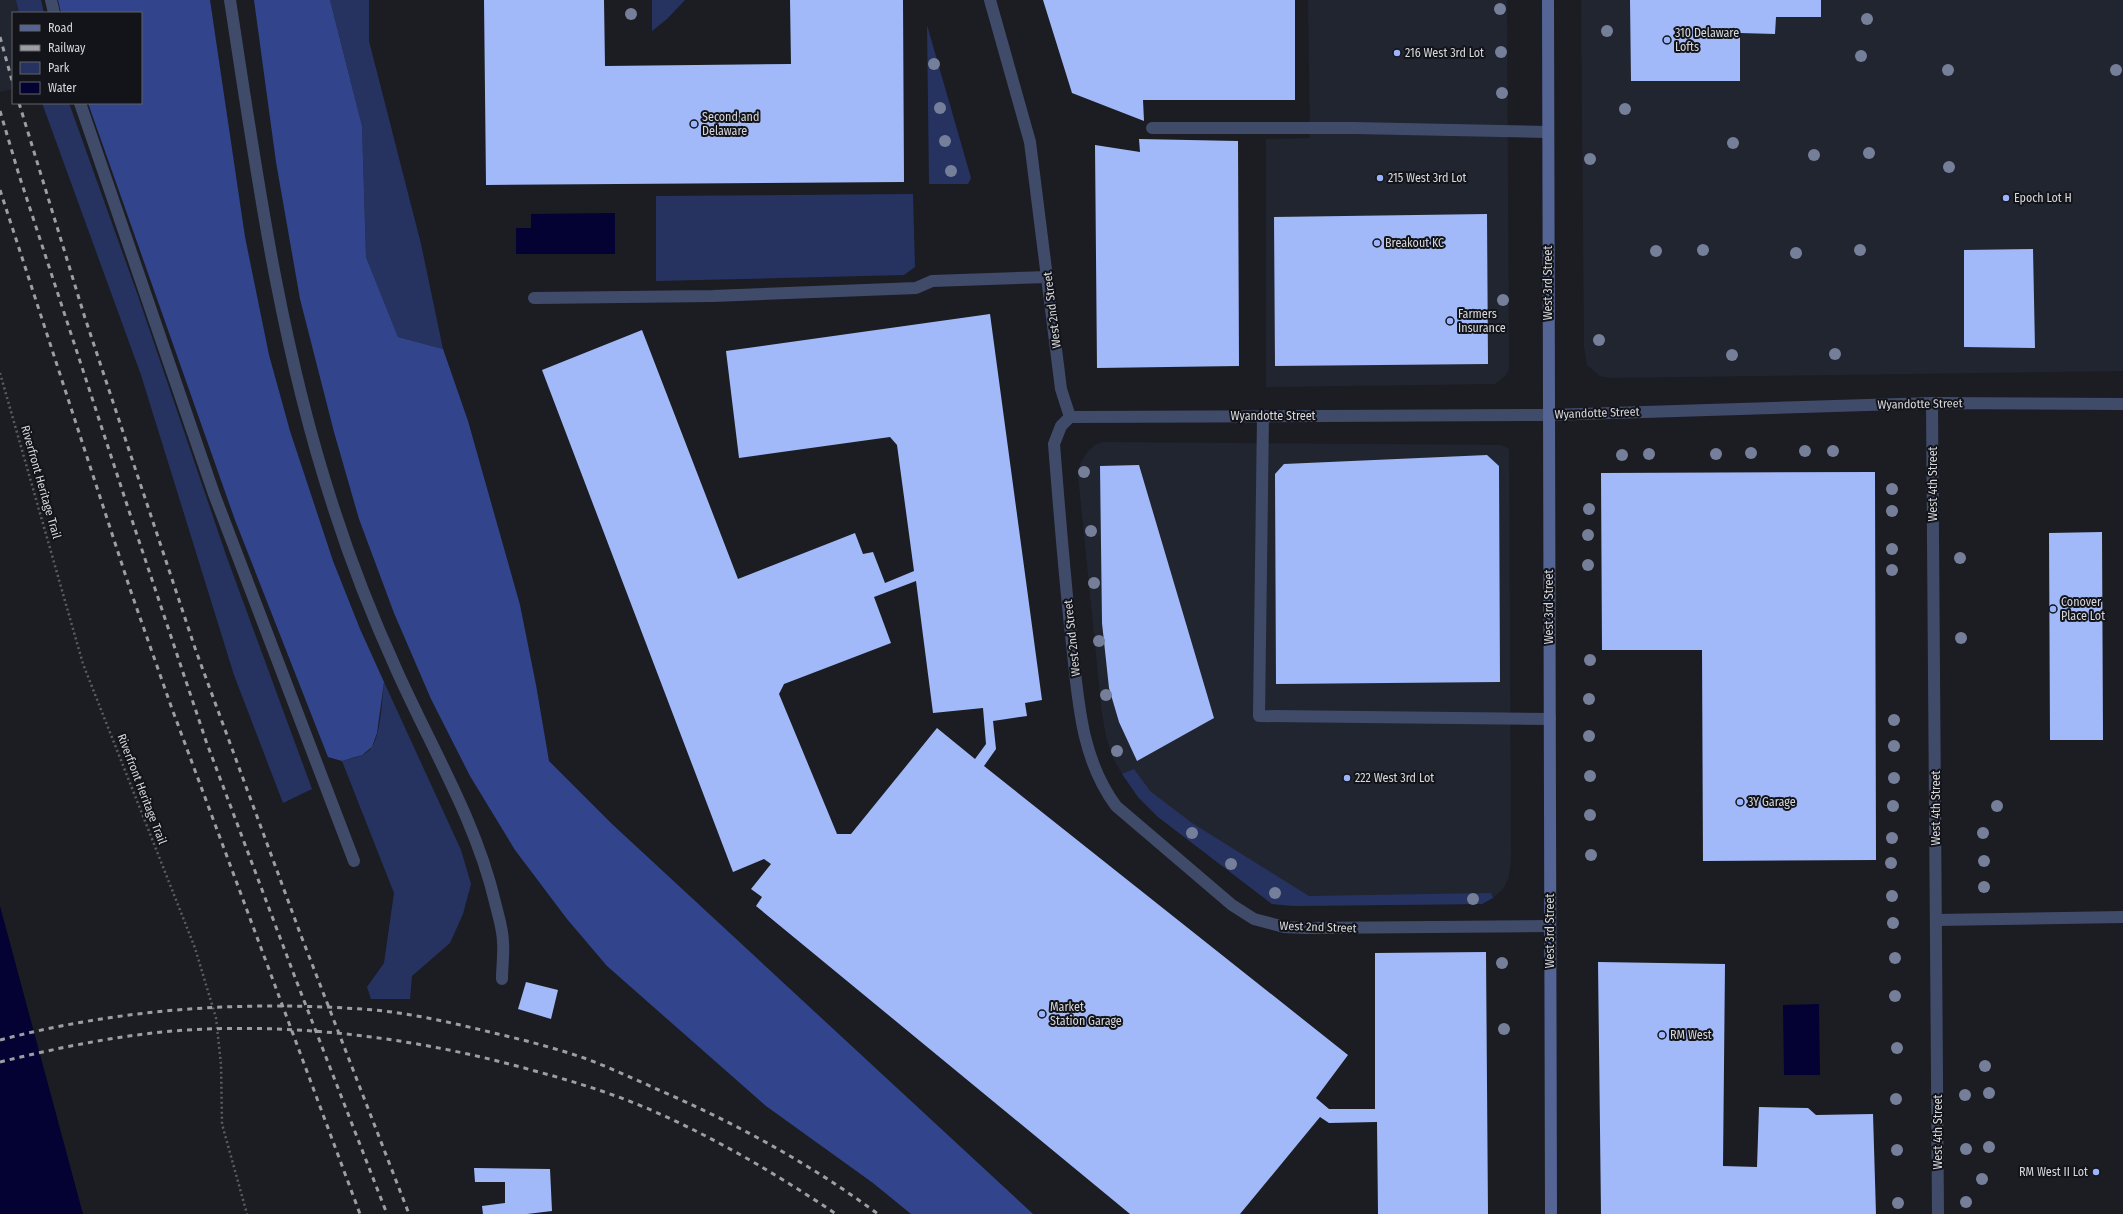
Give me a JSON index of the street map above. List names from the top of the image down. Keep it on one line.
{"streets":{"street":["West 3rd Street","West 2nd Street","Wyandotte Street","West 4th Street"],"path":["Riverfront Heritage Trail"]},"crossings":[["West 3rd Street","West 2nd Street"],["West 3rd Street","Wyandotte Street"],["West 2nd Street","Wyandotte Street"],["Wyandotte Street","West 4th Street"]],"places":["310 Delaware Lofts","216 West 3rd Lot","Second and Delaware","215 West 3rd Lot","Epoch Lot H","Breakout KC","Farmers Insurance","Conover Place Lot","222 West 3rd Lot","3Y Garage","Market Station Garage","RM West","RM West II Lot"],"legend":["Road","Railway","Park","Water"]}
